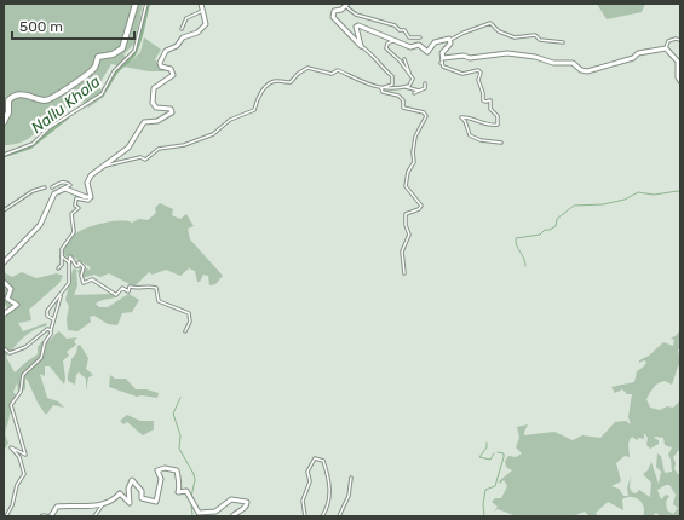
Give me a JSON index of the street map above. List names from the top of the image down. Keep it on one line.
{"water":["Nallu Khola"],"scale_bar":"500 m"}
